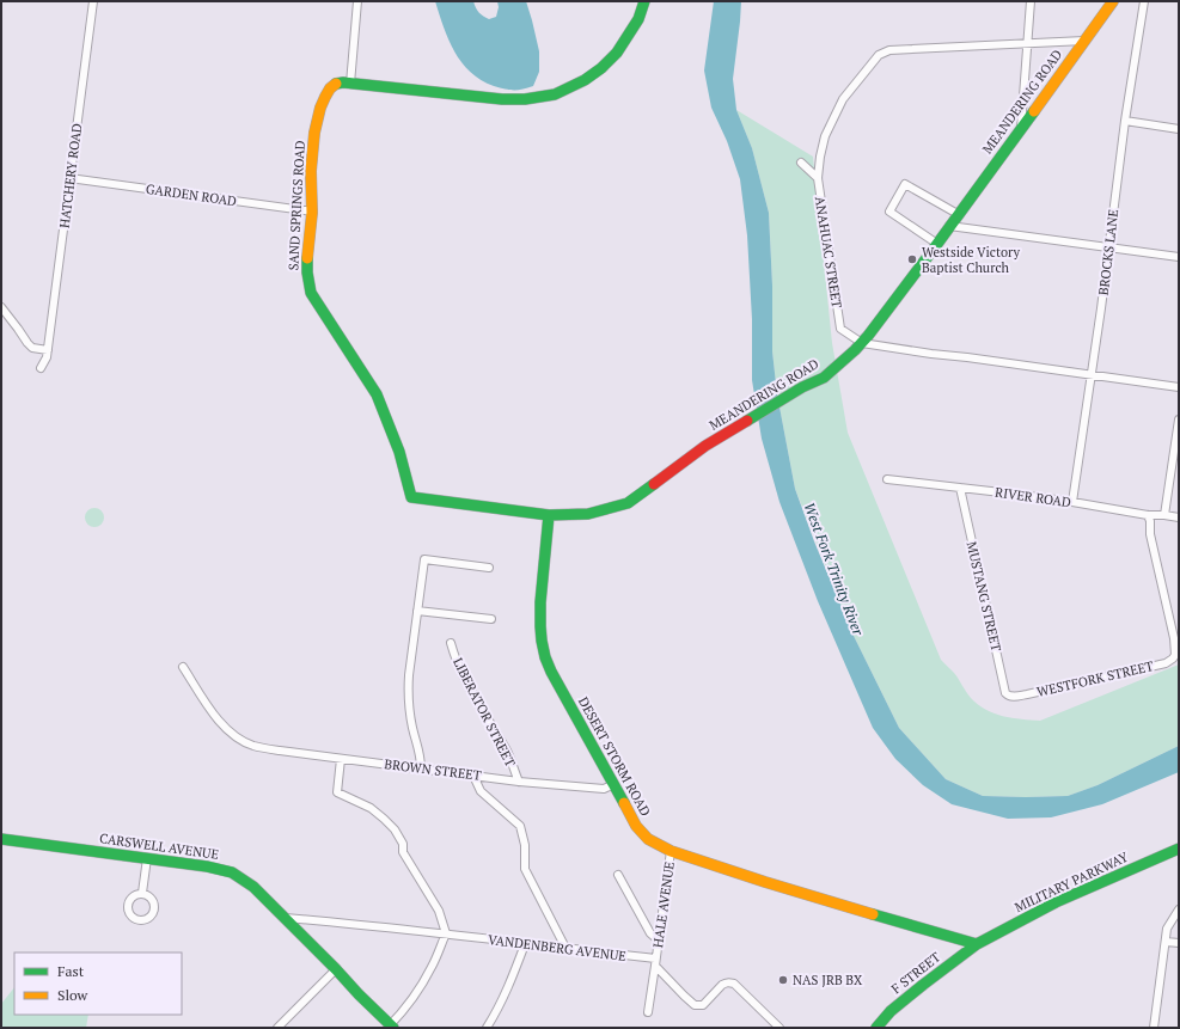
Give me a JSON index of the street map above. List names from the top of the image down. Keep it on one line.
{"streets":{"street":["MEANDERING ROAD","HATCHERY ROAD","GARDEN ROAD","SAND SPRINGS ROAD","ANAHUAC STREET","BROCKS LANE","RIVER ROAD","MUSTANG STREET","WESTFORK STREET","LIBERATOR STREET","DESERT STORM ROAD","BROWN STREET","CARSWELL AVENUE","MILITARY PARKWAY","HALE AVENUE","VANDENBERG AVENUE","F STREET"]},"crossings":[["MEANDERING ROAD","SAND SPRINGS ROAD"],["MEANDERING ROAD","ANAHUAC STREET"],["MEANDERING ROAD","DESERT STORM ROAD"],["HATCHERY ROAD","GARDEN ROAD"],["GARDEN ROAD","SAND SPRINGS ROAD"],["ANAHUAC STREET","BROCKS LANE"],["BROCKS LANE","RIVER ROAD"],["RIVER ROAD","MUSTANG STREET"],["RIVER ROAD","WESTFORK STREET"],["MUSTANG STREET","WESTFORK STREET"],["LIBERATOR STREET","BROWN STREET"],["DESERT STORM ROAD","BROWN STREET"],["DESERT STORM ROAD","MILITARY PARKWAY"],["DESERT STORM ROAD","HALE AVENUE"],["DESERT STORM ROAD","F STREET"],["CARSWELL AVENUE","VANDENBERG AVENUE"],["MILITARY PARKWAY","F STREET"],["HALE AVENUE","VANDENBERG AVENUE"]],"water":["West Fork Trinity River"],"places":["Westside Victory Baptist Church","NAS JRB BX"],"legend":["Fast","Slow"]}
